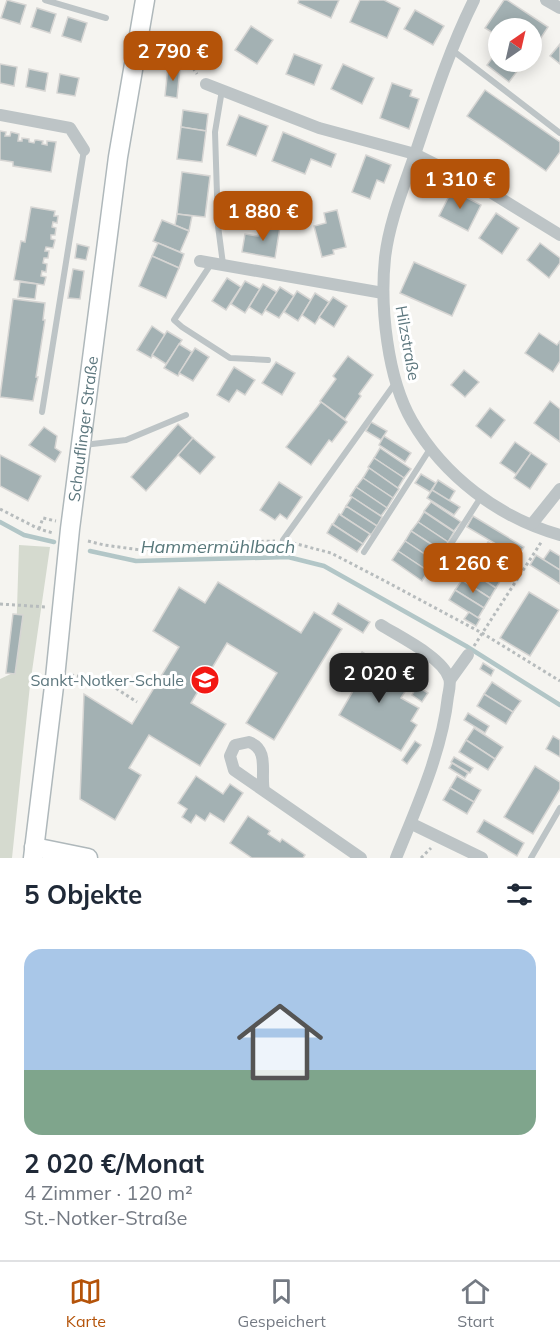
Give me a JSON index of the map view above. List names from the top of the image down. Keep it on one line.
{"streets":{"main road":["Schauflinger Straße"],"street":["Hilzstraße"]},"water":["Hammermühlbach"],"places":{"school or university":["Sankt-Notker-Schule"]},"north":"top right","page":{"price":["2 790 €","1 310 €","1 880 €","1 260 €","2 020 €"],"heading":"5 Objekte","list":[{"name":"2 020 €/Monat","note":"4 Zimmer · 120 m² · St.-Notker-Straße"}],"tabs":["Karte","Gespeichert","Start"]}}
